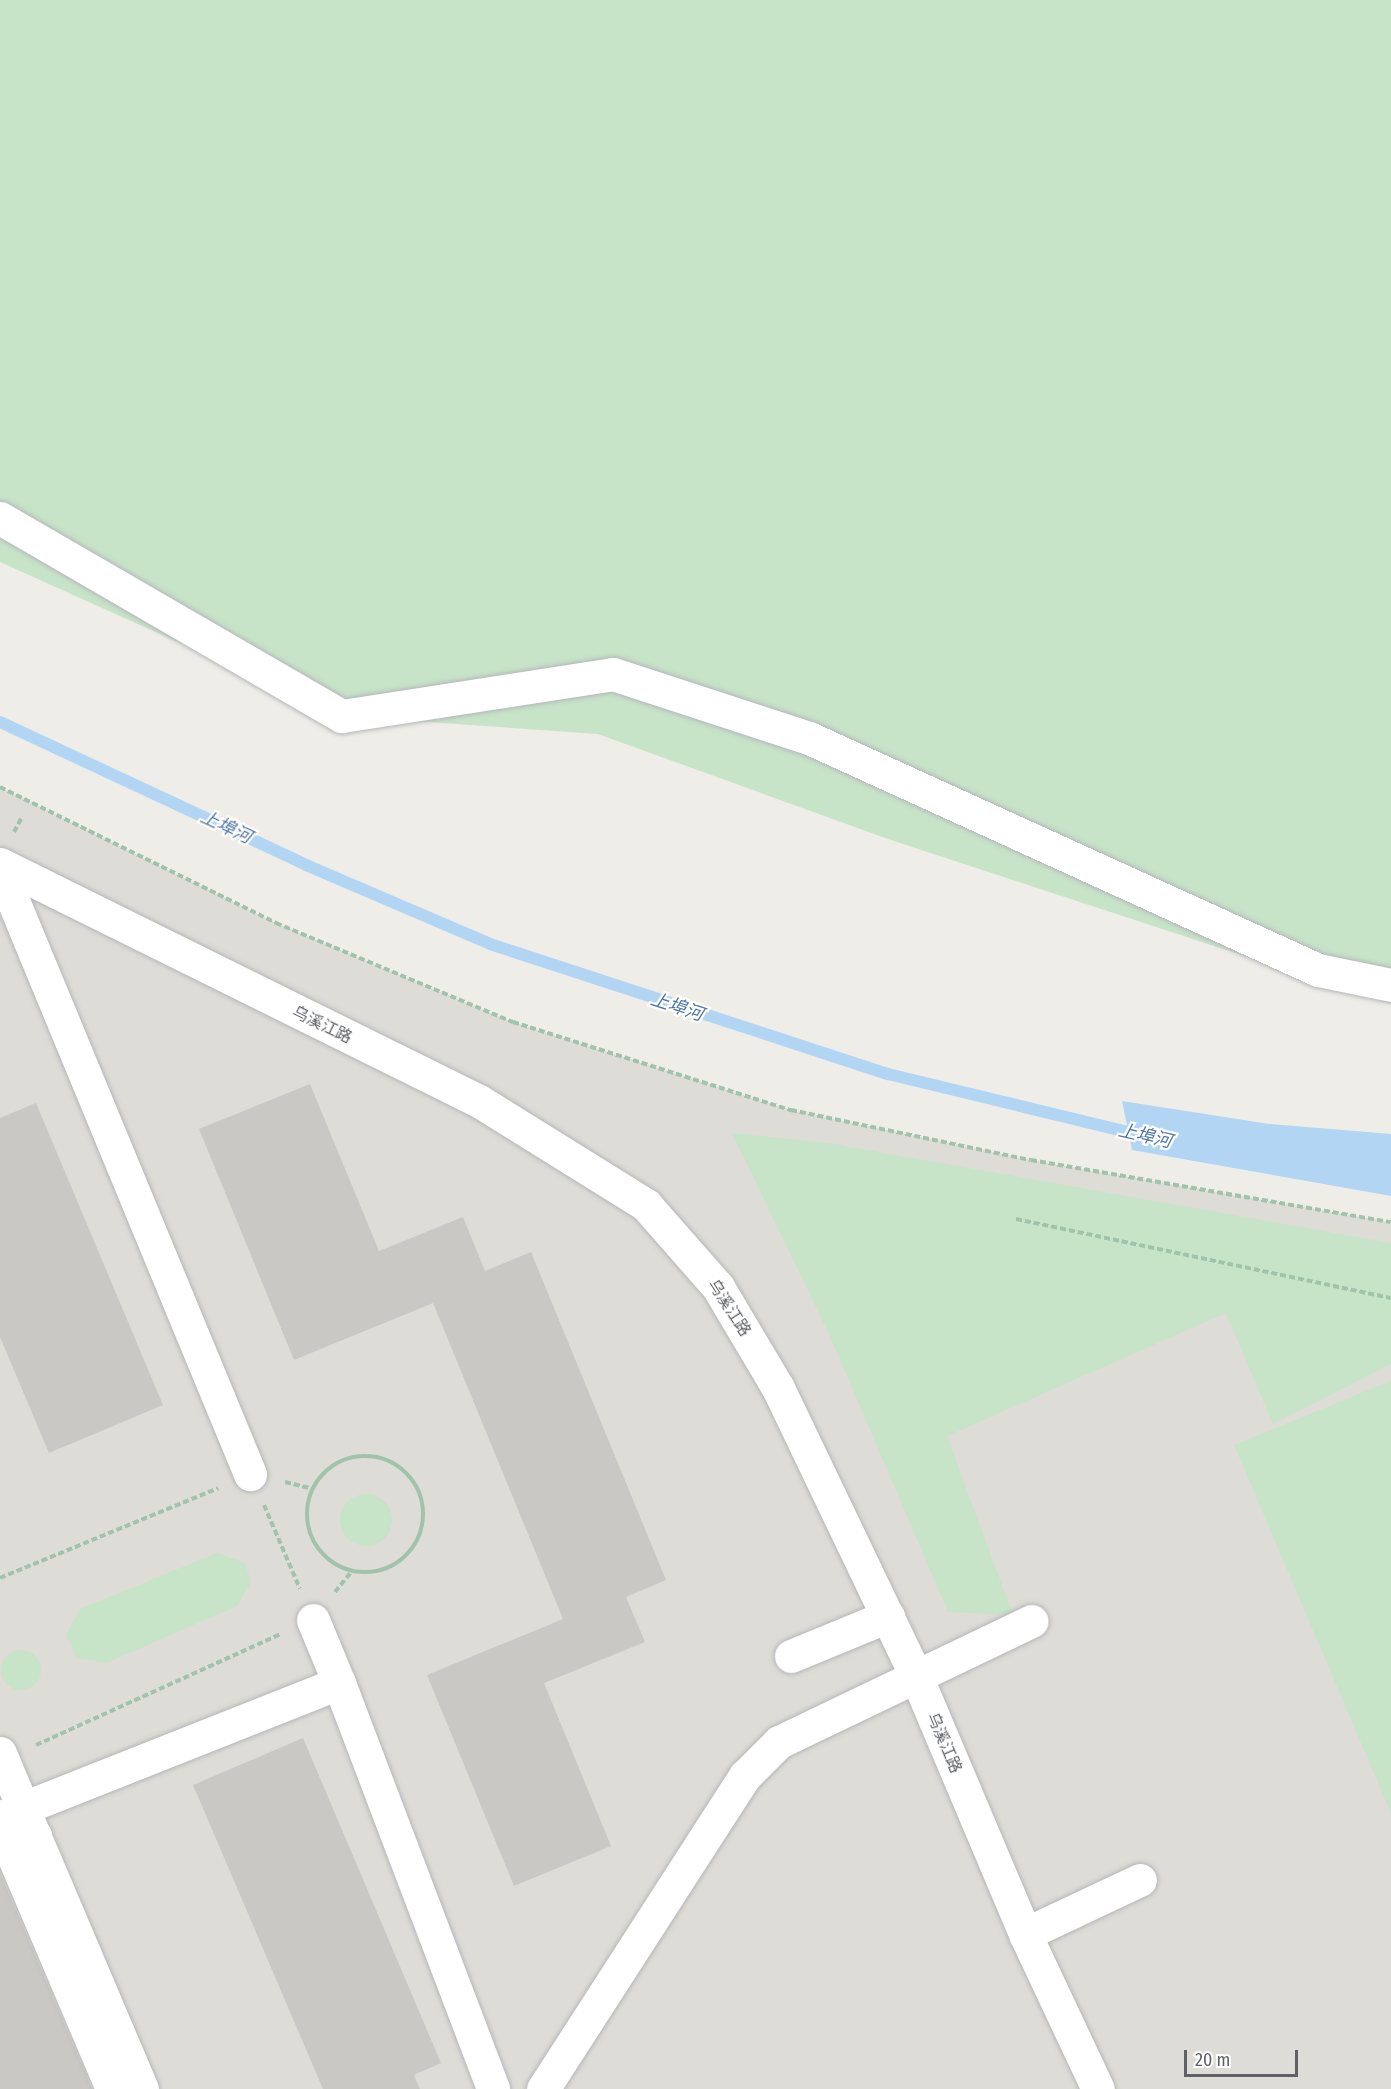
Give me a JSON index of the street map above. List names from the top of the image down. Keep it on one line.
{"streets":{"street":["乌溪江路"]},"water":["上埠河"],"scale_bar":"20 m"}
